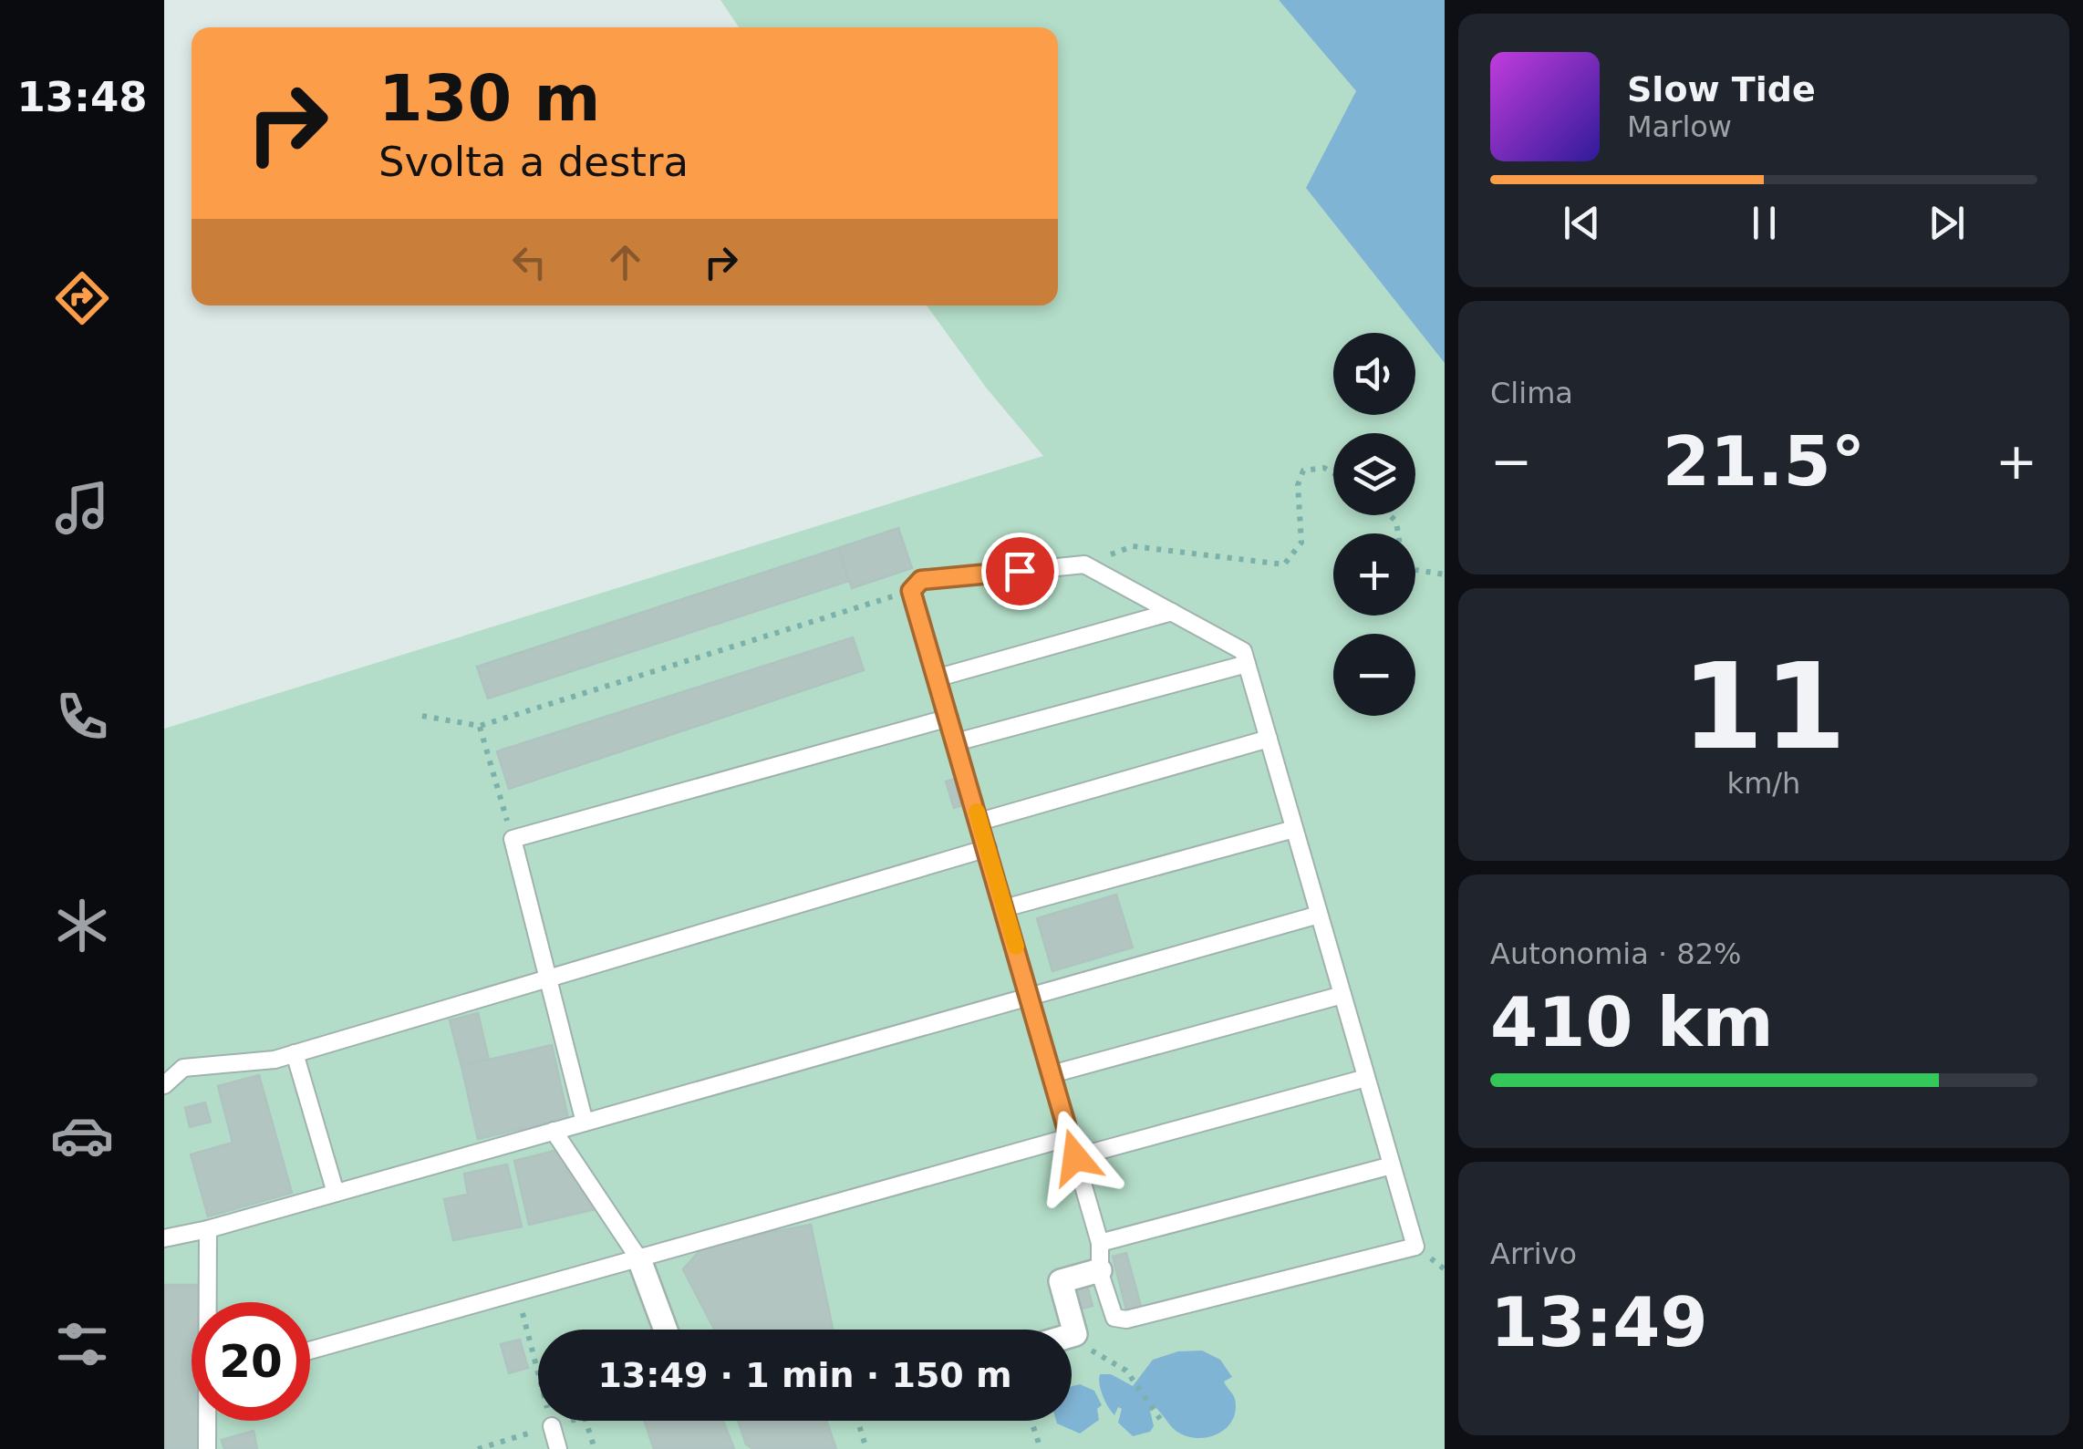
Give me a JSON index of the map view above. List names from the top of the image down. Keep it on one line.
{"page":{"tabs":"13:48","turn":["130 m","Svolta a destra"],"song":["Slow Tide","Marlow"],"tile":["Clima",["11","km/h"],["Autonomia · 82%","410 km"],["Arrivo","13:49"]],"map_buttons":["+","−"],"heat":["−","21.5°","+"],"limit":"20","trip":"13:49 · 1 min · 150 m"}}
